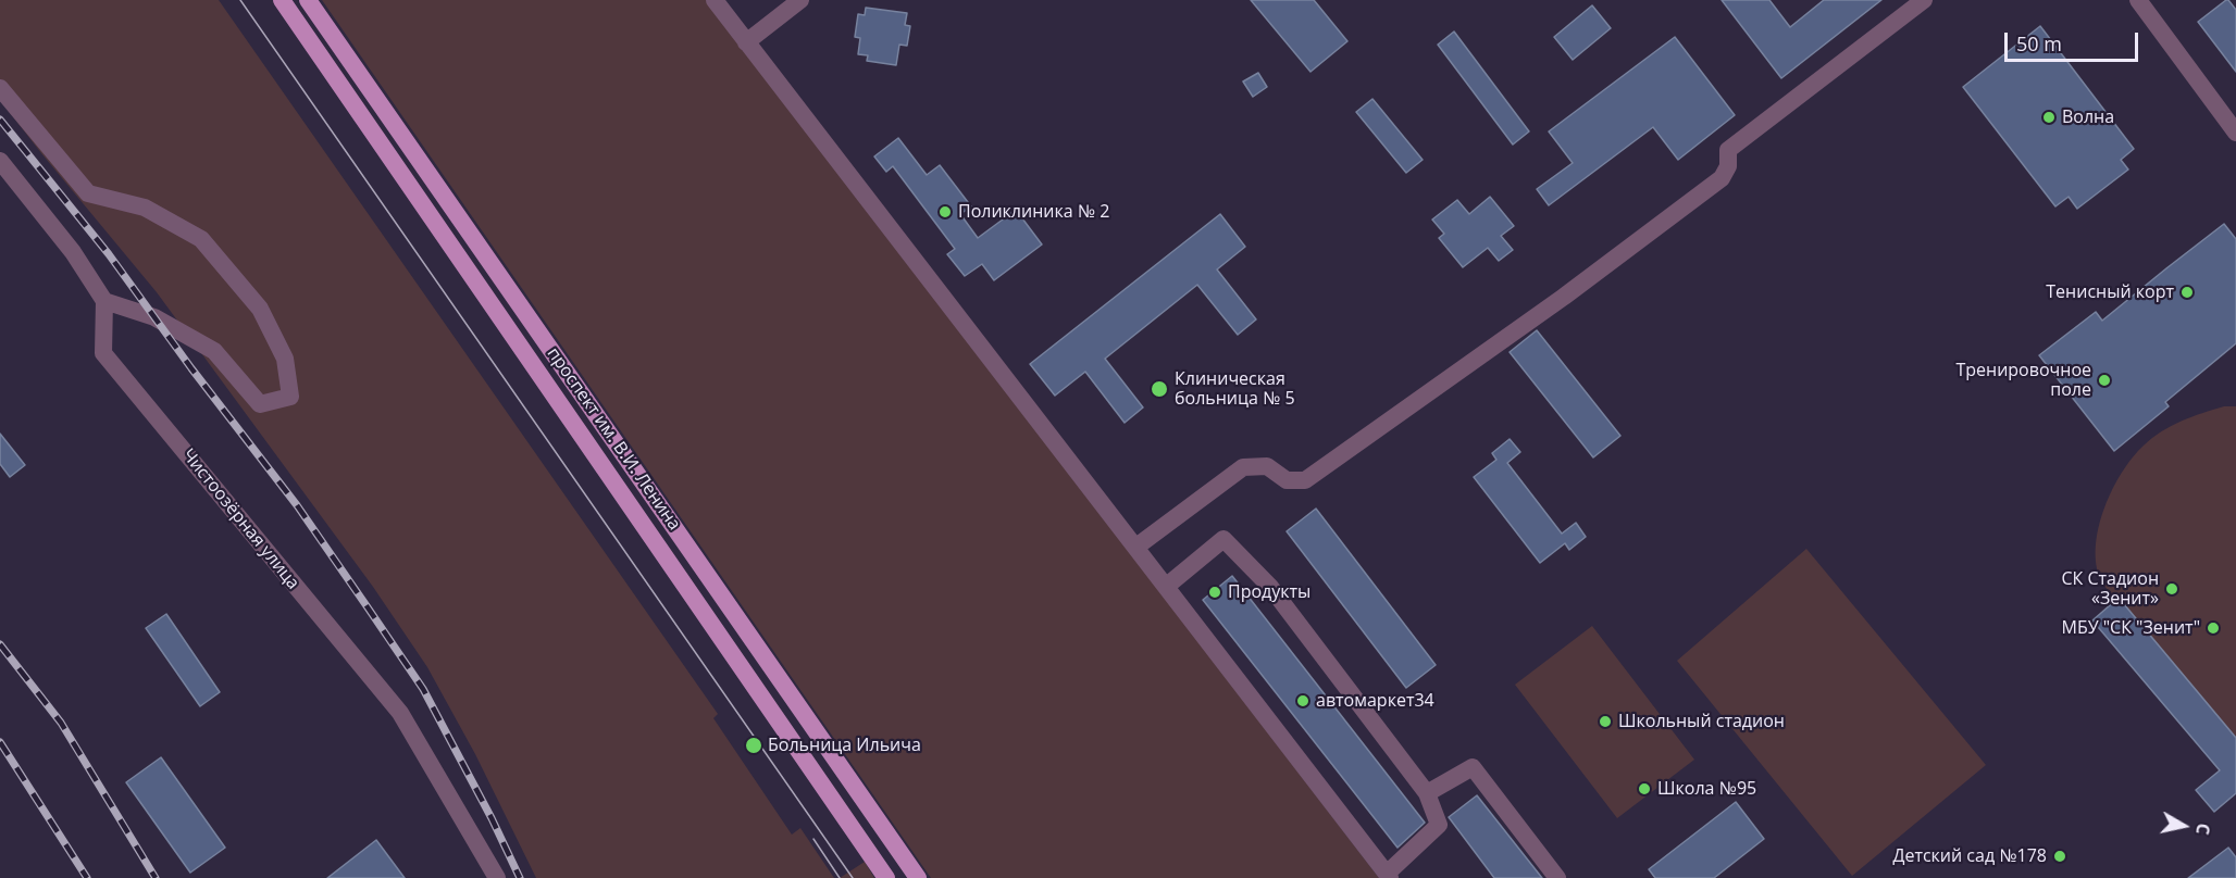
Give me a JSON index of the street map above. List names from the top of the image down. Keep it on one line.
{"streets":{"main road":["проспект им. В.И. Ленина"],"street":["Чистоозёрная улица"]},"places":["Волна","Поликлиника № 2","Тенисный корт","Тренировочное поле","Клиническая больница № 5","СК Стадион «Зенит»","Продукты","МБУ \"СК \"Зенит\"","автомаркет34","Школьный стадион","Больница Ильича","Школа №95","Детский сад №178"],"scale_bar":"50 m","north":"right"}
